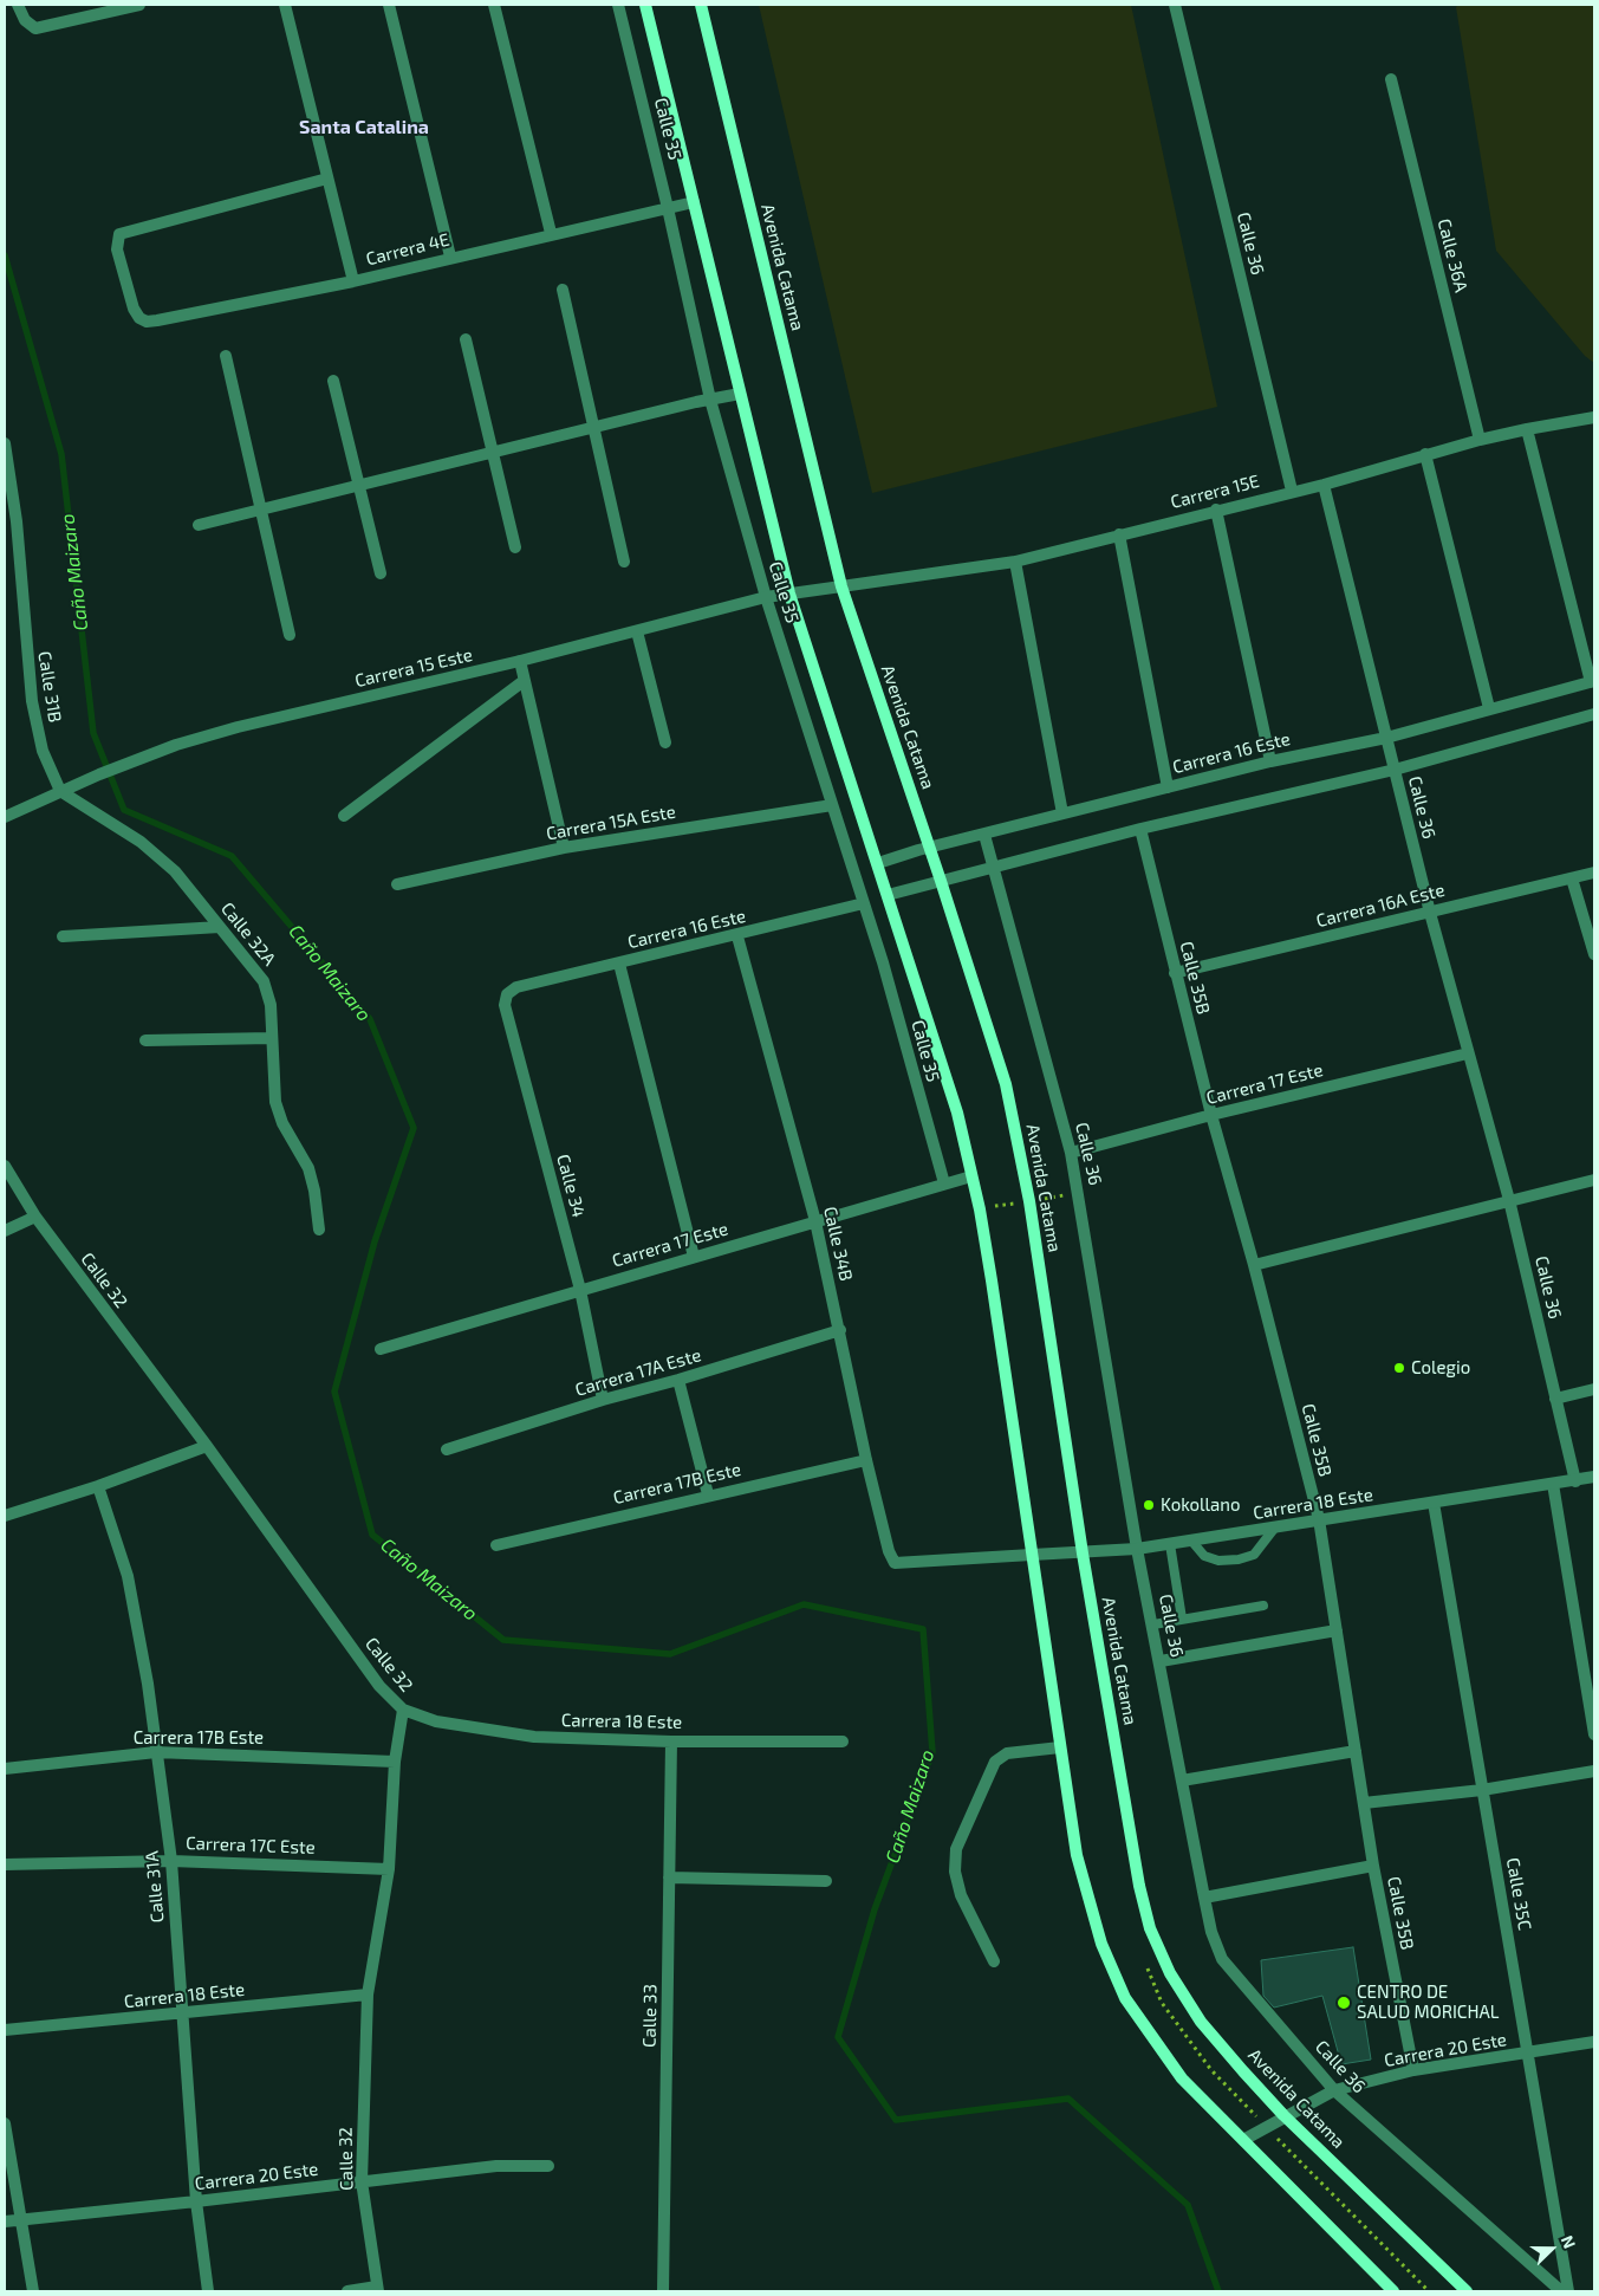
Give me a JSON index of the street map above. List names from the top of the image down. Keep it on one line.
{"streets":{"main road":["Avenida Catama"],"street":["Calle 35","Calle 36","Carrera 4E","Calle 36A","Carrera 15E","Carrera 15 Este","Calle 31B","Carrera 16 Este","Carrera 15A Este","Carrera 16A Este","Calle 32A","Calle 35B","Carrera 17 Este","Calle 34","Calle 34B","Calle 32","Carrera 17A Este","Carrera 17B Este","Carrera 18 Este","Carrera 17C Este","Calle 31A","Calle 35C","Calle 33","Carrera 20 Este"]},"crossings":[["Calle 35","Carrera 4E"],["Calle 35","Carrera 15 Este"],["Calle 35","Carrera 16 Este"],["Calle 35","Carrera 15A Este"],["Calle 35","Carrera 17 Este"],["Calle 36","Carrera 15E"],["Calle 36","Carrera 16 Este"],["Calle 36","Carrera 16A Este"],["Calle 36","Carrera 17 Este"],["Calle 36","Carrera 18 Este"],["Calle 36","Carrera 20 Este"],["Calle 36A","Carrera 15E"],["Avenida Catama","Carrera 15E"],["Avenida Catama","Carrera 15 Este"],["Avenida Catama","Carrera 16 Este"],["Avenida Catama","Carrera 18 Este"],["Avenida Catama","Carrera 20 Este"],["Carrera 15E","Carrera 15 Este"],["Carrera 15 Este","Calle 31B"],["Carrera 15 Este","Calle 32A"],["Calle 31B","Calle 32A"],["Carrera 16 Este","Calle 34"],["Carrera 16 Este","Calle 34B"],["Carrera 16A Este","Calle 35B"],["Calle 35B","Carrera 17 Este"],["Calle 35B","Carrera 18 Este"],["Calle 35B","Carrera 20 Este"],["Carrera 17 Este","Calle 34"],["Carrera 17 Este","Calle 34B"],["Calle 34","Carrera 17A Este"],["Calle 34B","Carrera 17A Este"],["Calle 34B","Carrera 17B Este"],["Calle 34B","Carrera 18 Este"],["Calle 32","Carrera 17B Este"],["Calle 32","Carrera 18 Este"],["Calle 32","Carrera 17C Este"],["Calle 32","Carrera 20 Este"],["Carrera 17B Este","Calle 31A"],["Carrera 18 Este","Calle 31A"],["Carrera 18 Este","Calle 35C"],["Carrera 18 Este","Calle 33"],["Carrera 17C Este","Calle 31A"],["Calle 31A","Carrera 20 Este"],["Calle 35C","Carrera 20 Este"]],"districts":["Santa Catalina"],"water":["Caño Maizaro"],"places":["Colegio","Kokollano","CENTRO DE SALUD MORICHAL"],"north":"right"}
